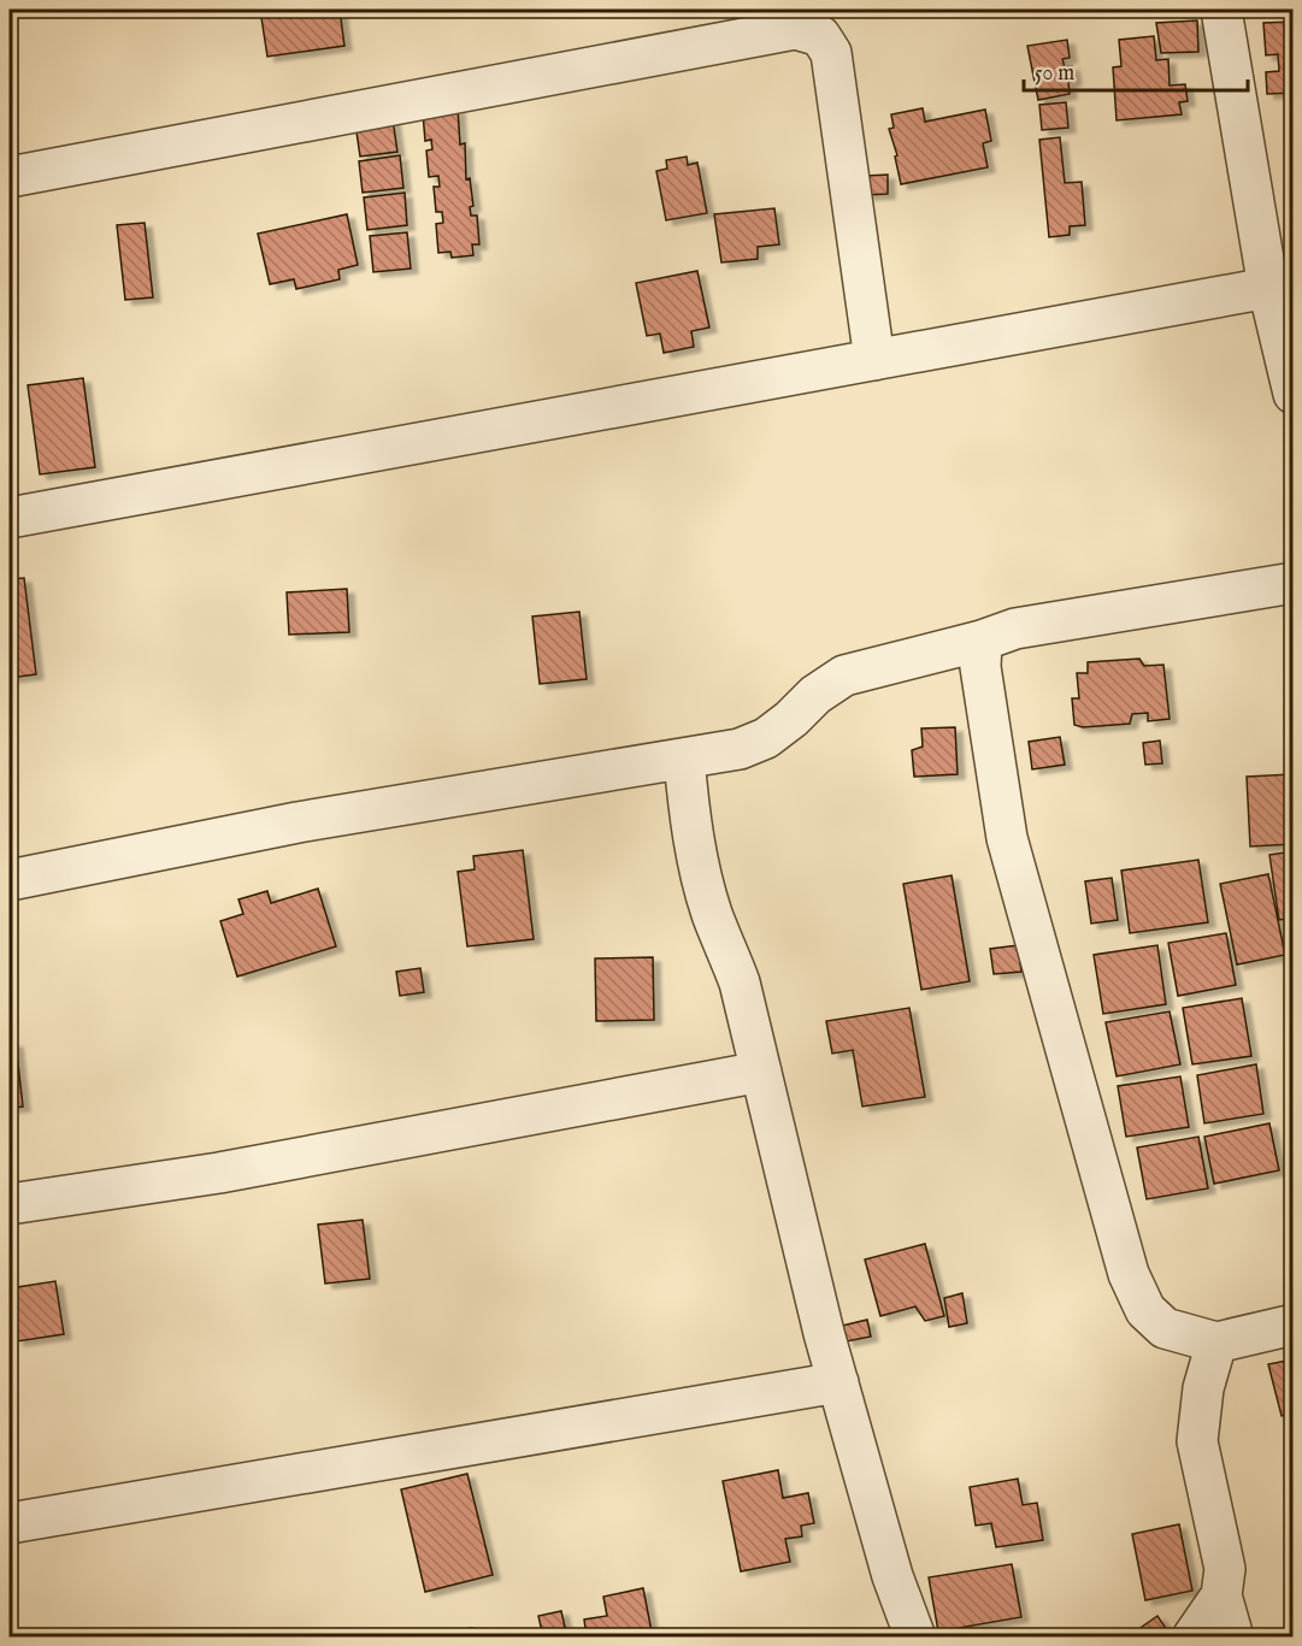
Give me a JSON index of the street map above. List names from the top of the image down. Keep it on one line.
{"scale_bar":"50 m"}
